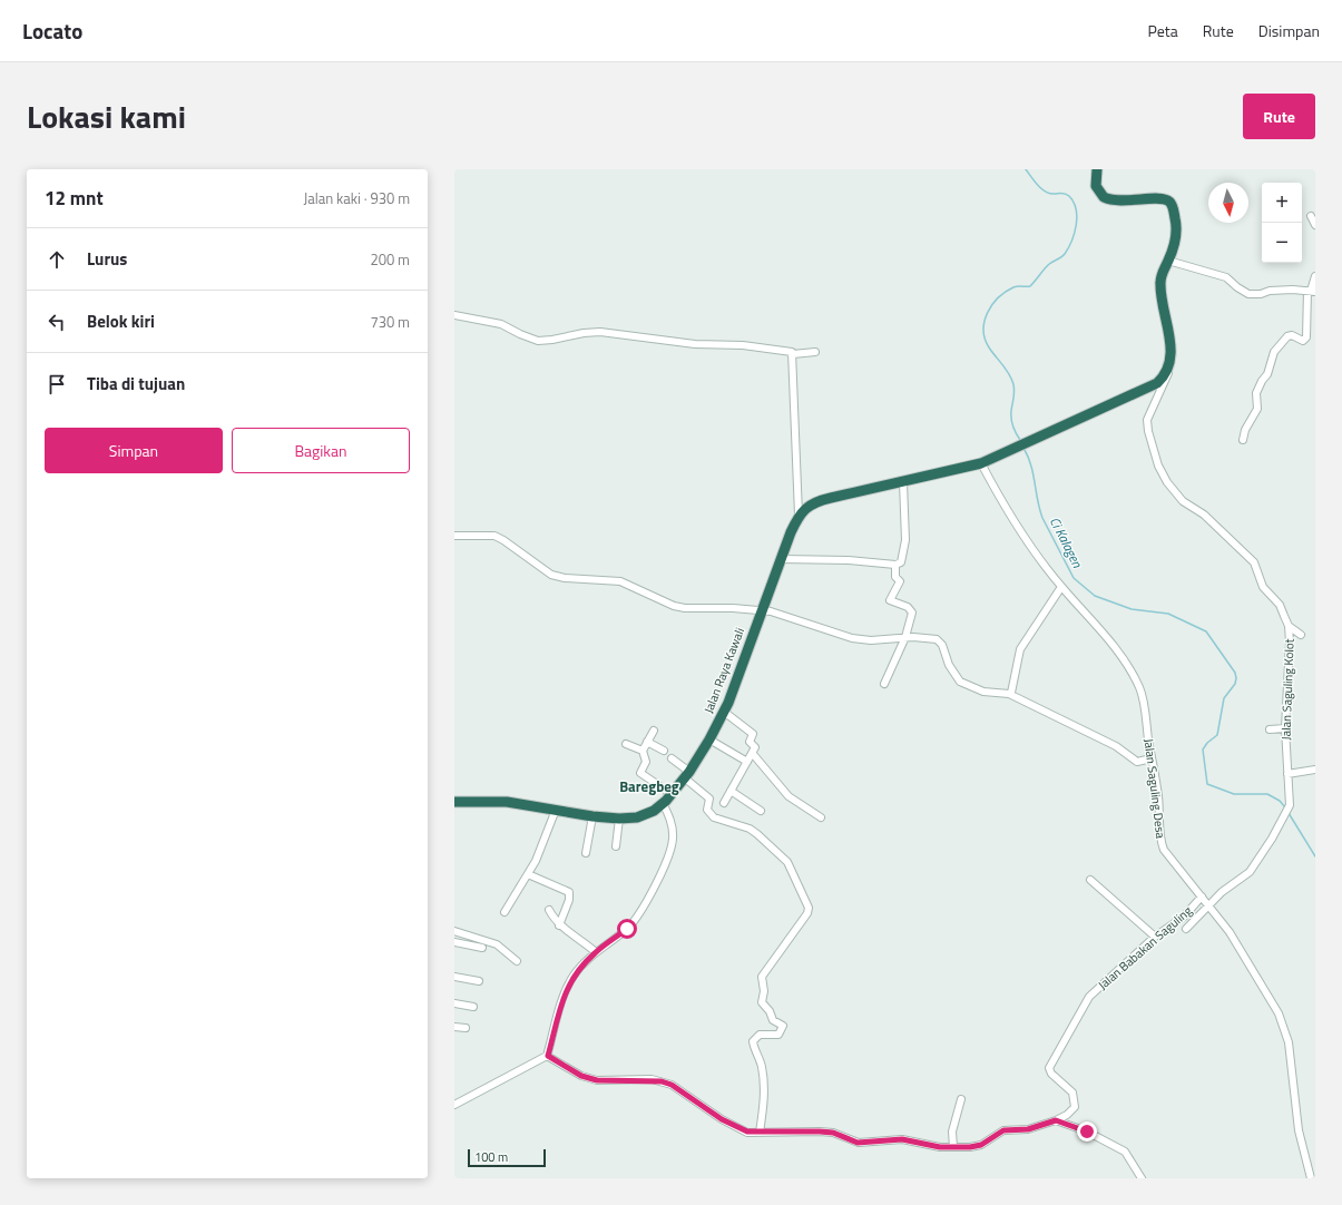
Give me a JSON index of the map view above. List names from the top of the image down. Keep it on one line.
{"streets":{"highway":["Jalan Raya Kawali"],"street":["Jalan Saguling Kolot","Jalan Saguling Desa","Jalan Babakan Saguling"]},"crossings":[["Jalan Saguling Kolot","Jalan Saguling Desa"],["Jalan Saguling Desa","Jalan Babakan Saguling"]],"districts":["Baregbeg"],"water":["Ci Kalagen"],"scale_bar":"100 m","north":"bottom","page":{"header":"Locato","nav":["Peta","Rute","Disimpan"],"title":"Lokasi kami","buttons":["Rute",["Simpan","Bagikan"]],"heading":["12 mnt","Jalan kaki · 930 m"],"map_buttons":["+","−"],"list":[["Lurus","200 m"],["Belok kiri","730 m"],"Tiba di tujuan"],"scale":"100 m"}}
